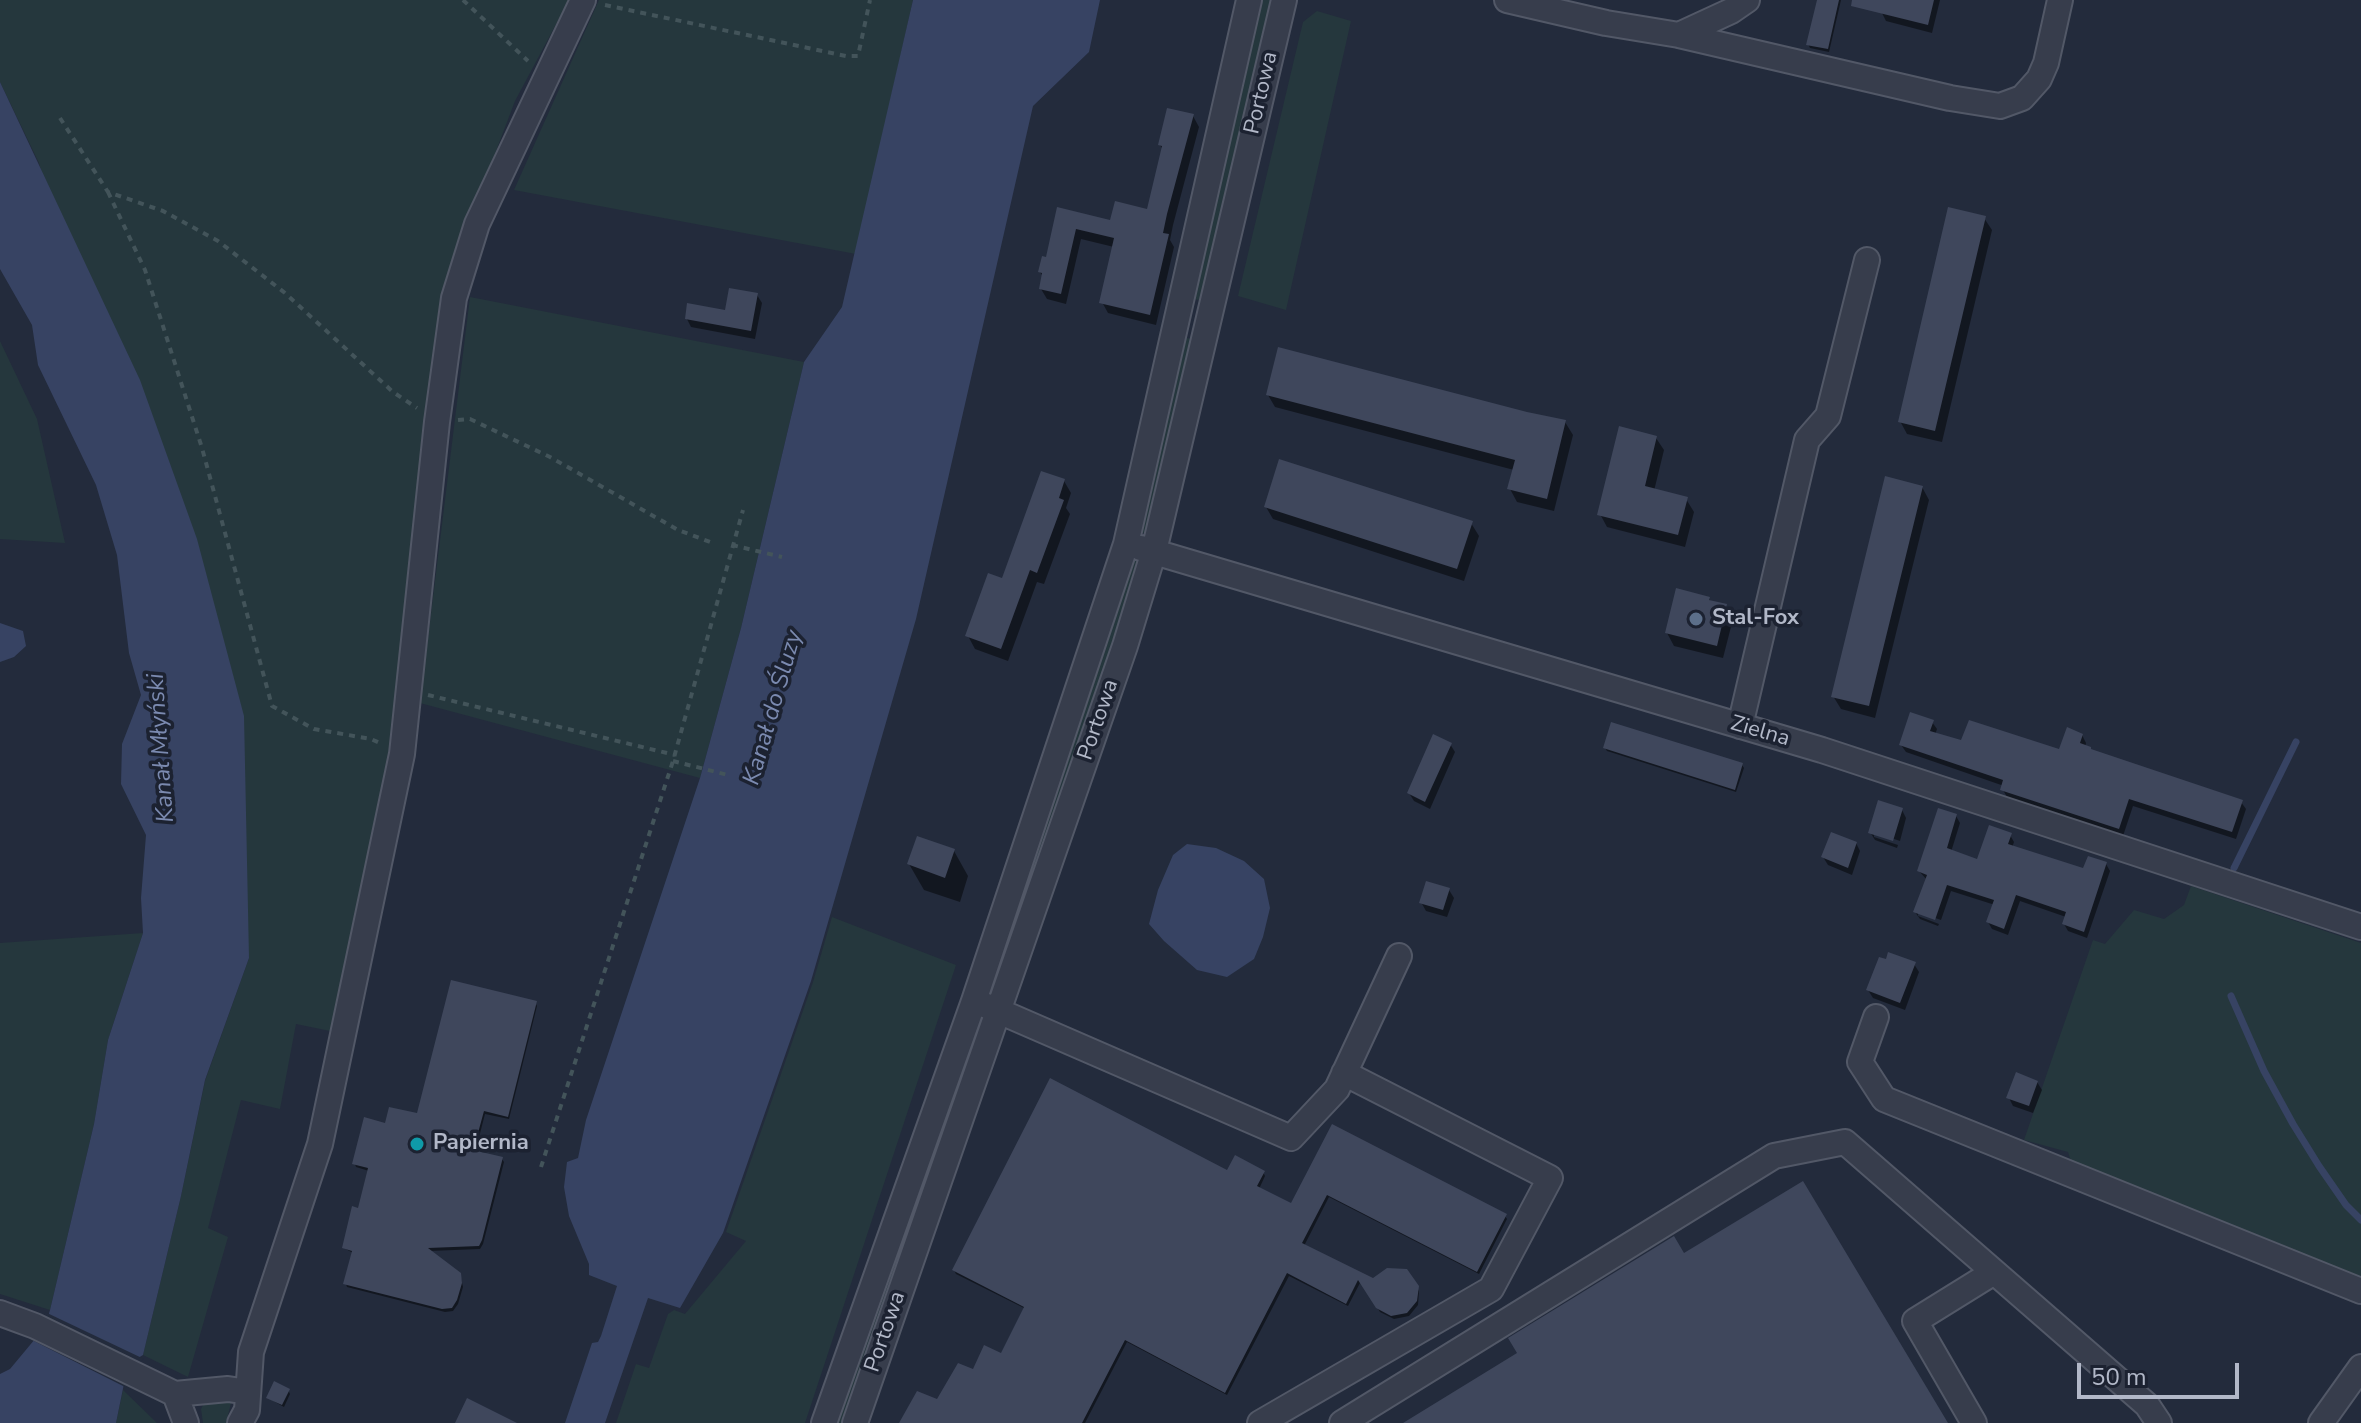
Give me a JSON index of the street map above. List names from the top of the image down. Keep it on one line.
{"streets":{"street":["Portowa","Zielna"]},"crossings":[["Portowa","Zielna"]],"water":["Kanał do Śluzy","Kanał Młyński"],"places":["Stal-Fox","Papiernia"],"scale_bar":"50 m"}
